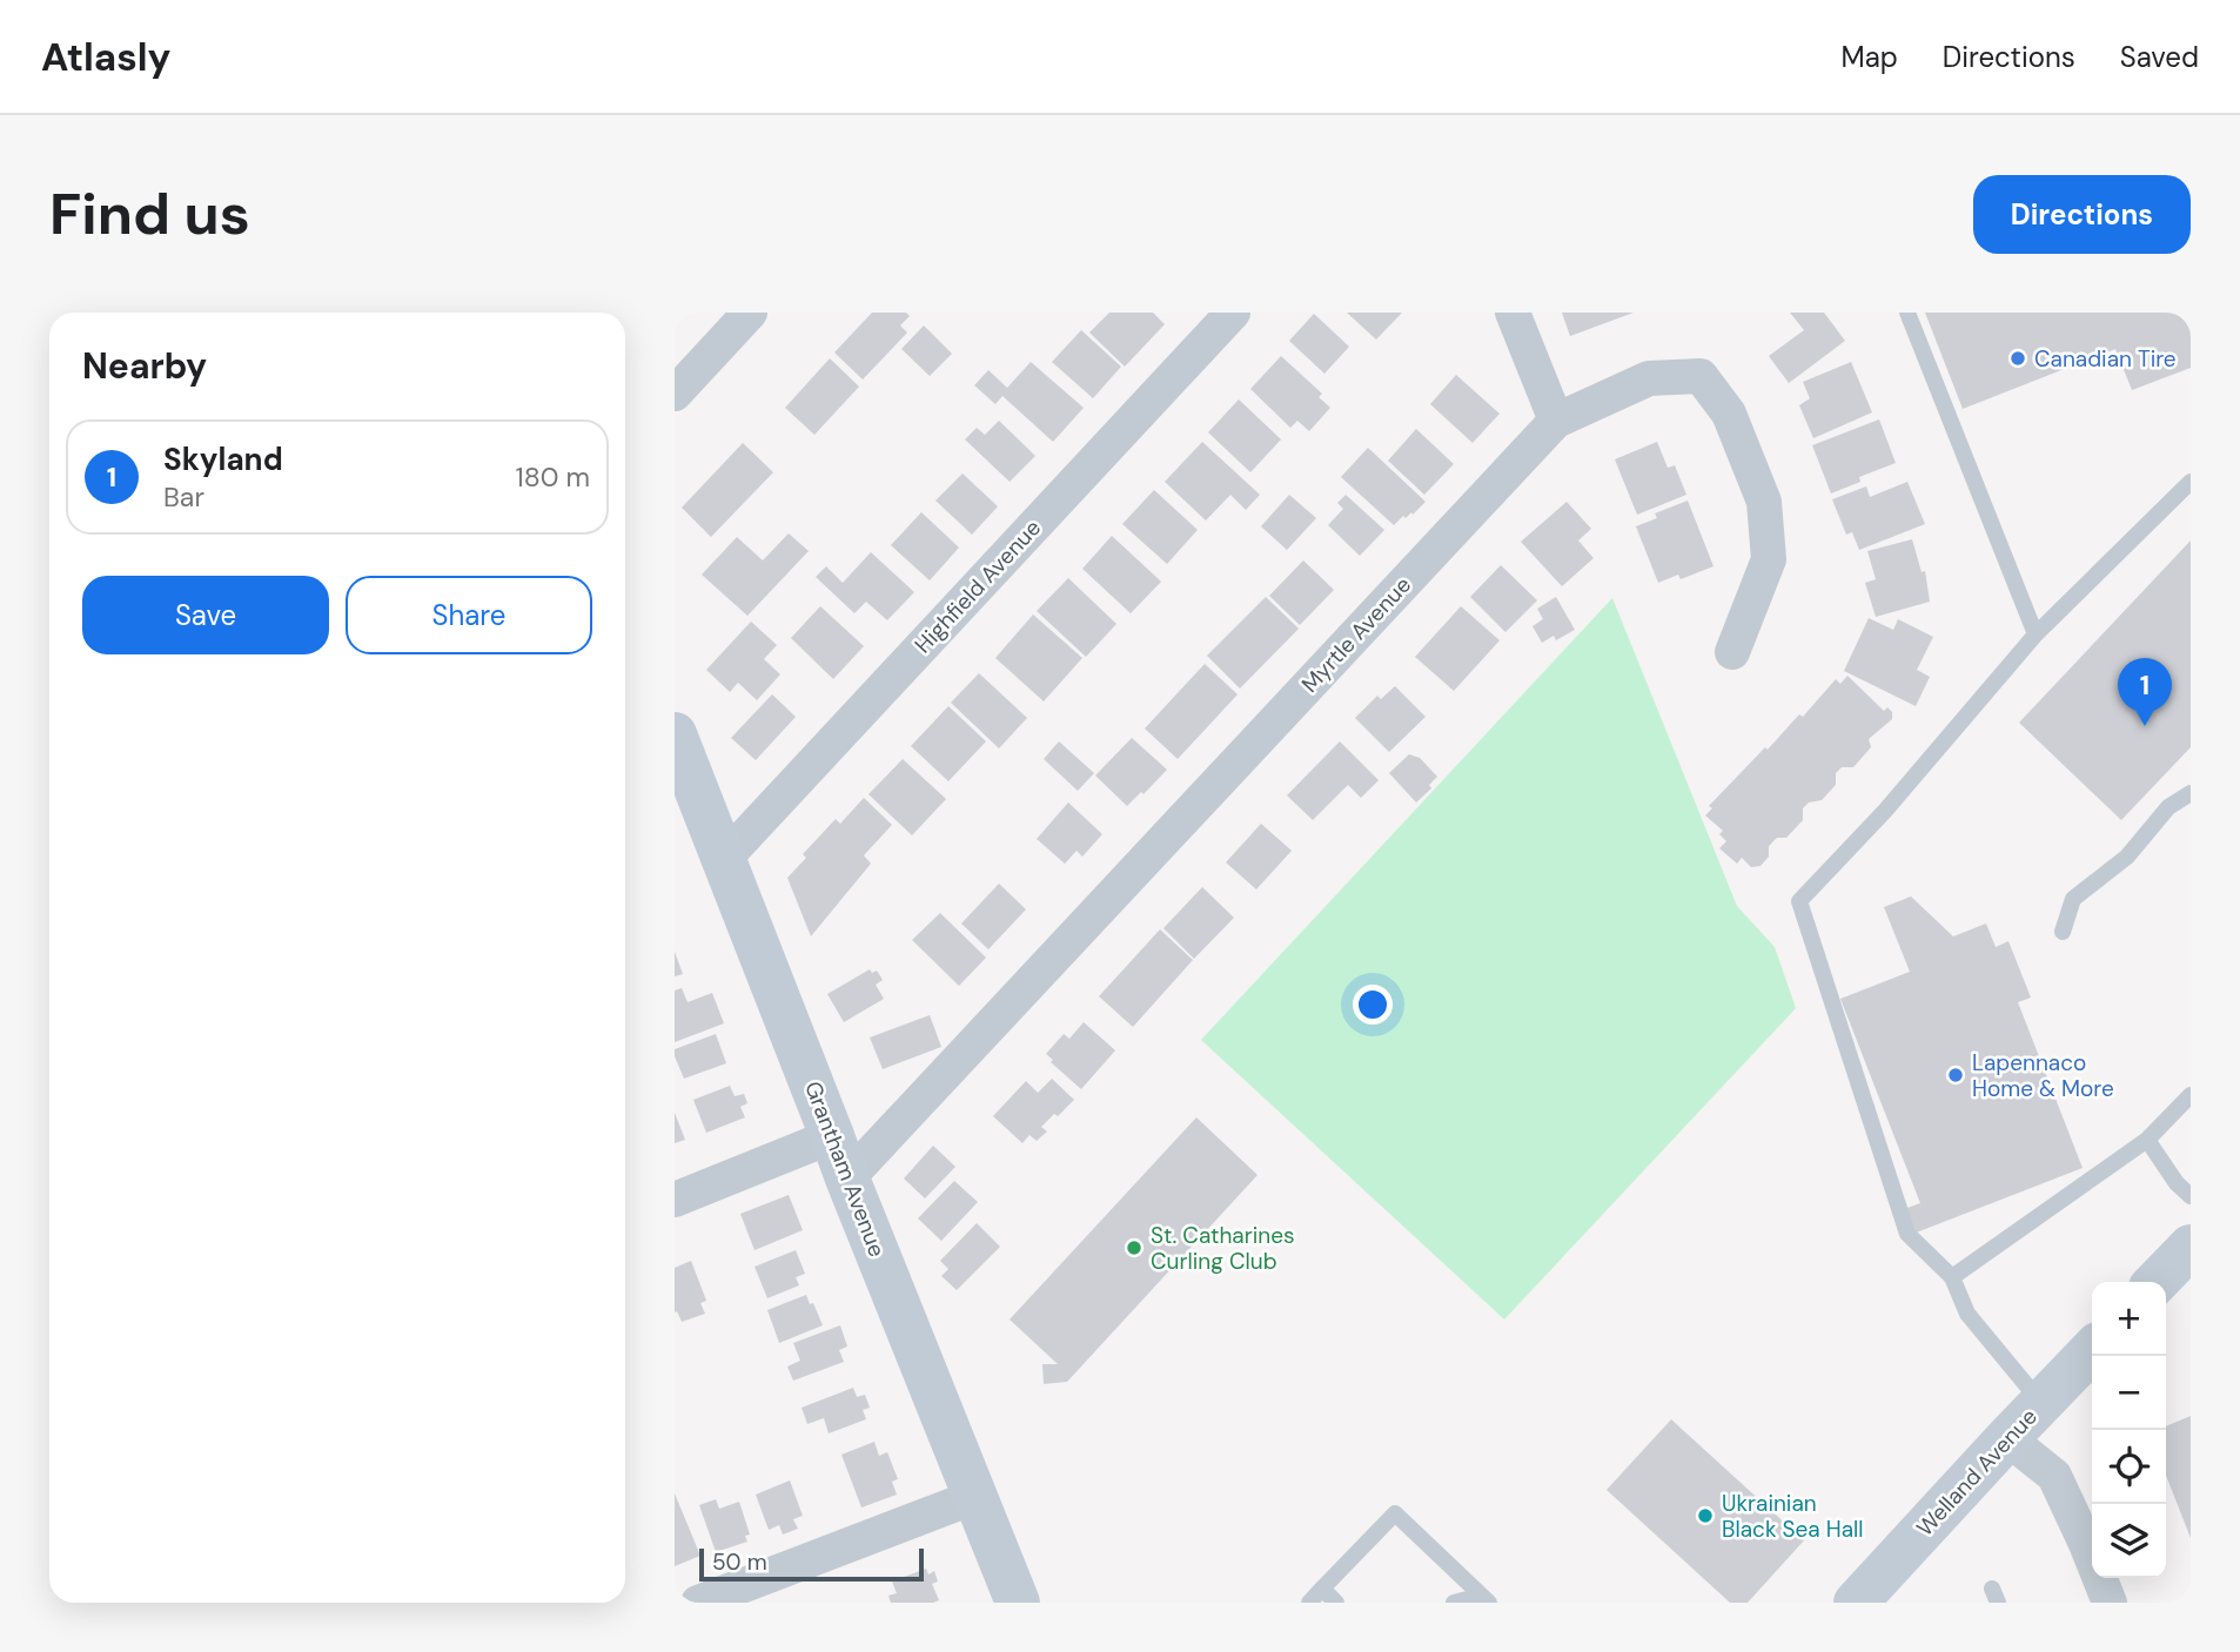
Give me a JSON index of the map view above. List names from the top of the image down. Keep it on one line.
{"streets":{"street":["Highfield Avenue","Myrtle Avenue","Grantham Avenue","Welland Avenue"]},"crossings":[["Highfield Avenue","Grantham Avenue"],["Myrtle Avenue","Grantham Avenue"]],"places":["Canadian Tire","Lapennaco Home & More","St. Catharines Curling Club","Ukrainian Black Sea Hall"],"scale_bar":"50 m","page":{"header":"Atlasly","nav":["Map","Directions","Saved"],"buttons":["Directions",["Save","Share"]],"title":"Find us","heading":"Nearby","list":[{"mark":"1","name":"Skyland","note":"Bar","value":"180 m"}],"pins":"1","map_buttons":["+","−"],"scale":"50 m"}}
